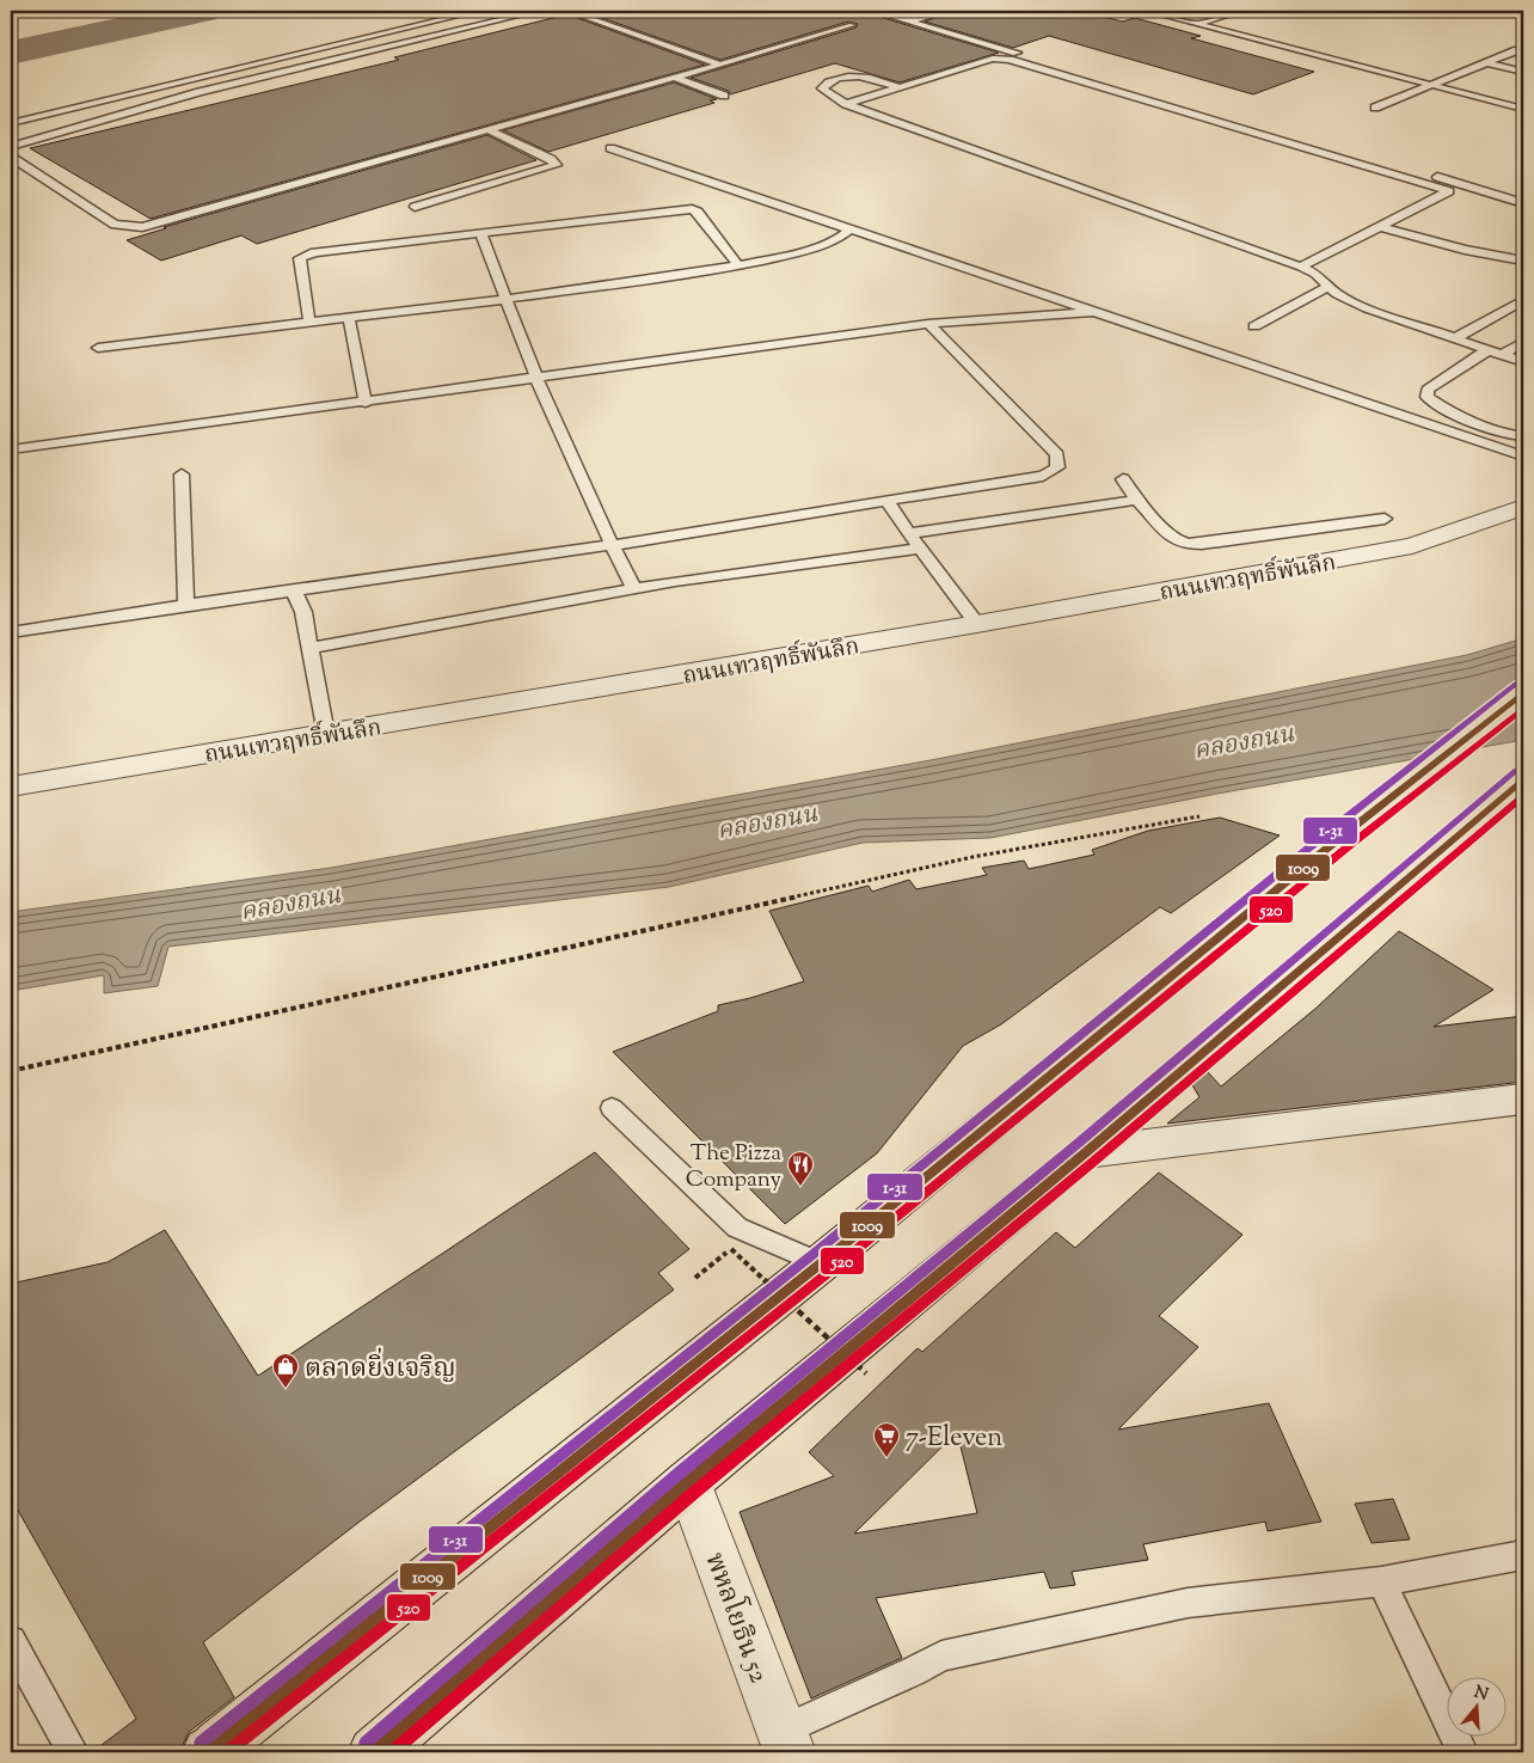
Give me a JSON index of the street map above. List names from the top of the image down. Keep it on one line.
{"streets":{"street":["ถนนเทวฤทธิ์พันลึก","พหลโยธิน 52"]},"water":["คลองถนน"],"places":{"restaurant":["The Pizza Company"],"shop":["ตลาดยิ่งเจริญ"],"supermarket":["7-Eleven"]},"lines":["transit line 1-31","transit line 1009","transit line 520"],"north":"top"}
